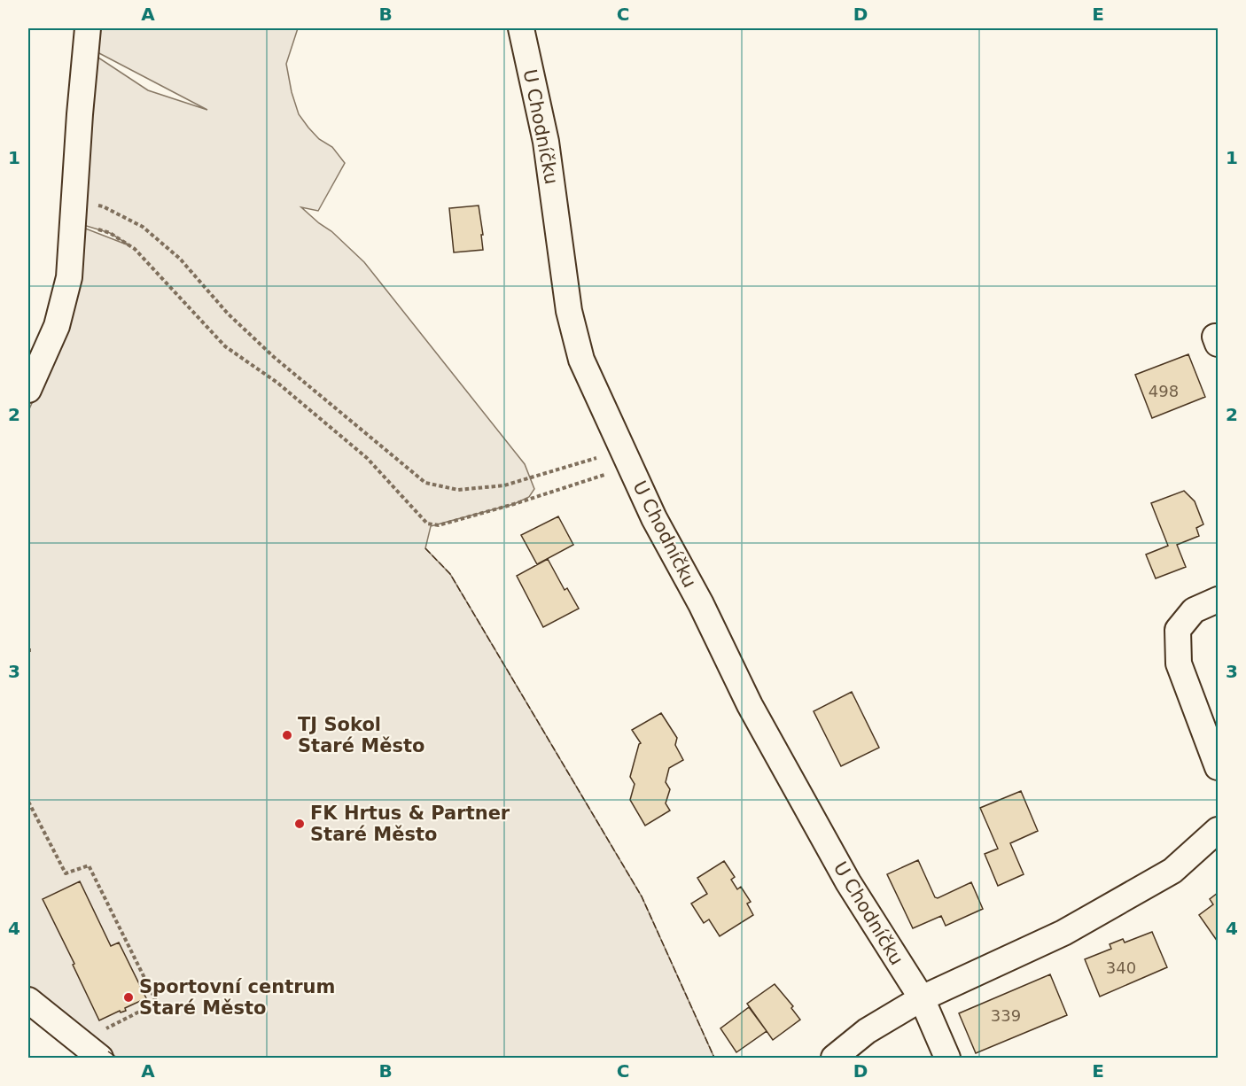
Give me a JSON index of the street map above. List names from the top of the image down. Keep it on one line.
{"streets":{"street":["U Chodníčku"]},"places":["TJ Sokol Staré Město","FK Hrtus & Partner Staré Město","Sportovní centrum Staré Město"],"house_numbers":["498","340","339"],"grid":{"columns":["A","B","C","D","E"],"rows":["1","2","3","4"]}}
